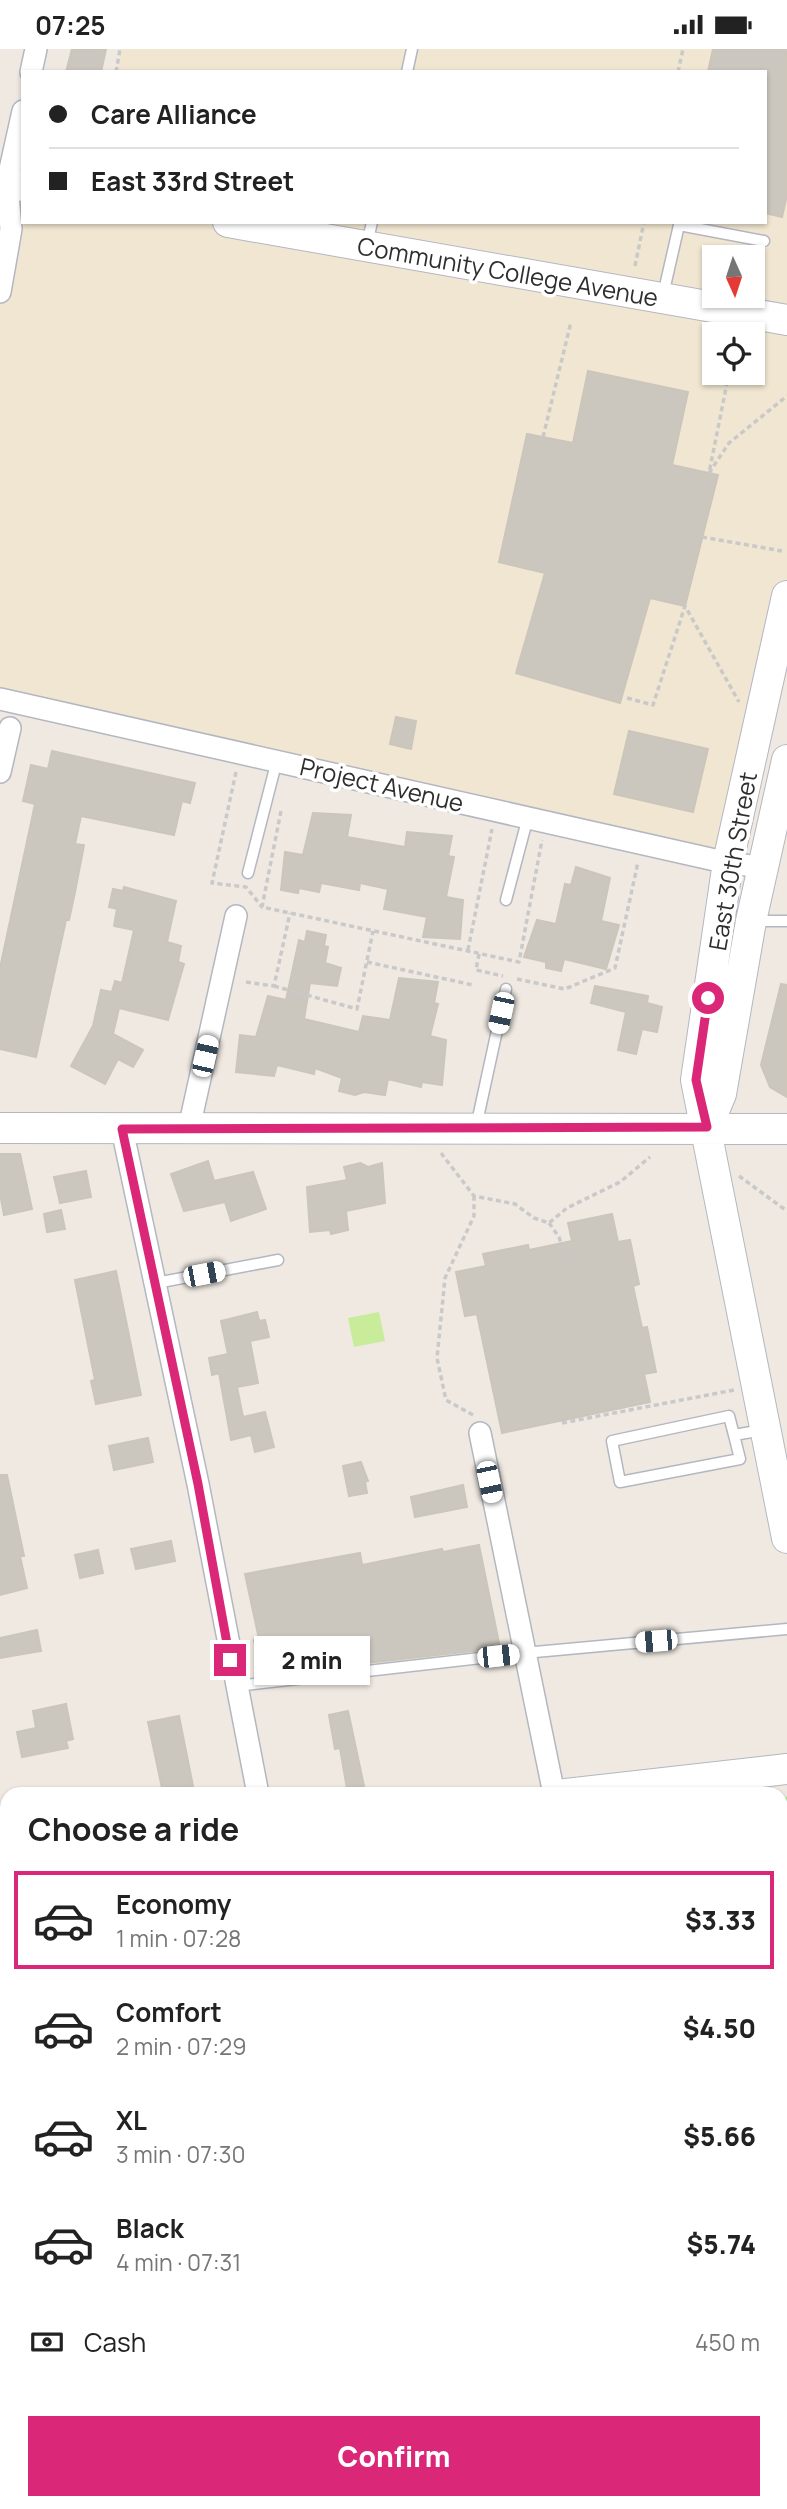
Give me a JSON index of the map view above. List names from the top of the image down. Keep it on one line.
{"streets":{"street":["Community College Avenue","Project Avenue","East 30th Street"]},"crossings":[["Project Avenue","East 30th Street"]],"north":"bottom","page":{"status":"07:25","banner":["Care Alliance","East 33rd Street"],"bubble":"2 min","heading":"Choose a ride","list":[{"name":"Economy","note":"1 min · 07:28","value":"$3.33"},{"name":"Comfort","note":"2 min · 07:29","value":"$4.50"},{"name":"XL","note":"3 min · 07:30","value":"$5.66"},{"name":"Black","note":"4 min · 07:31","value":"$5.74"}],"pay":["Cash","450 m"],"buttons":"Confirm"}}
